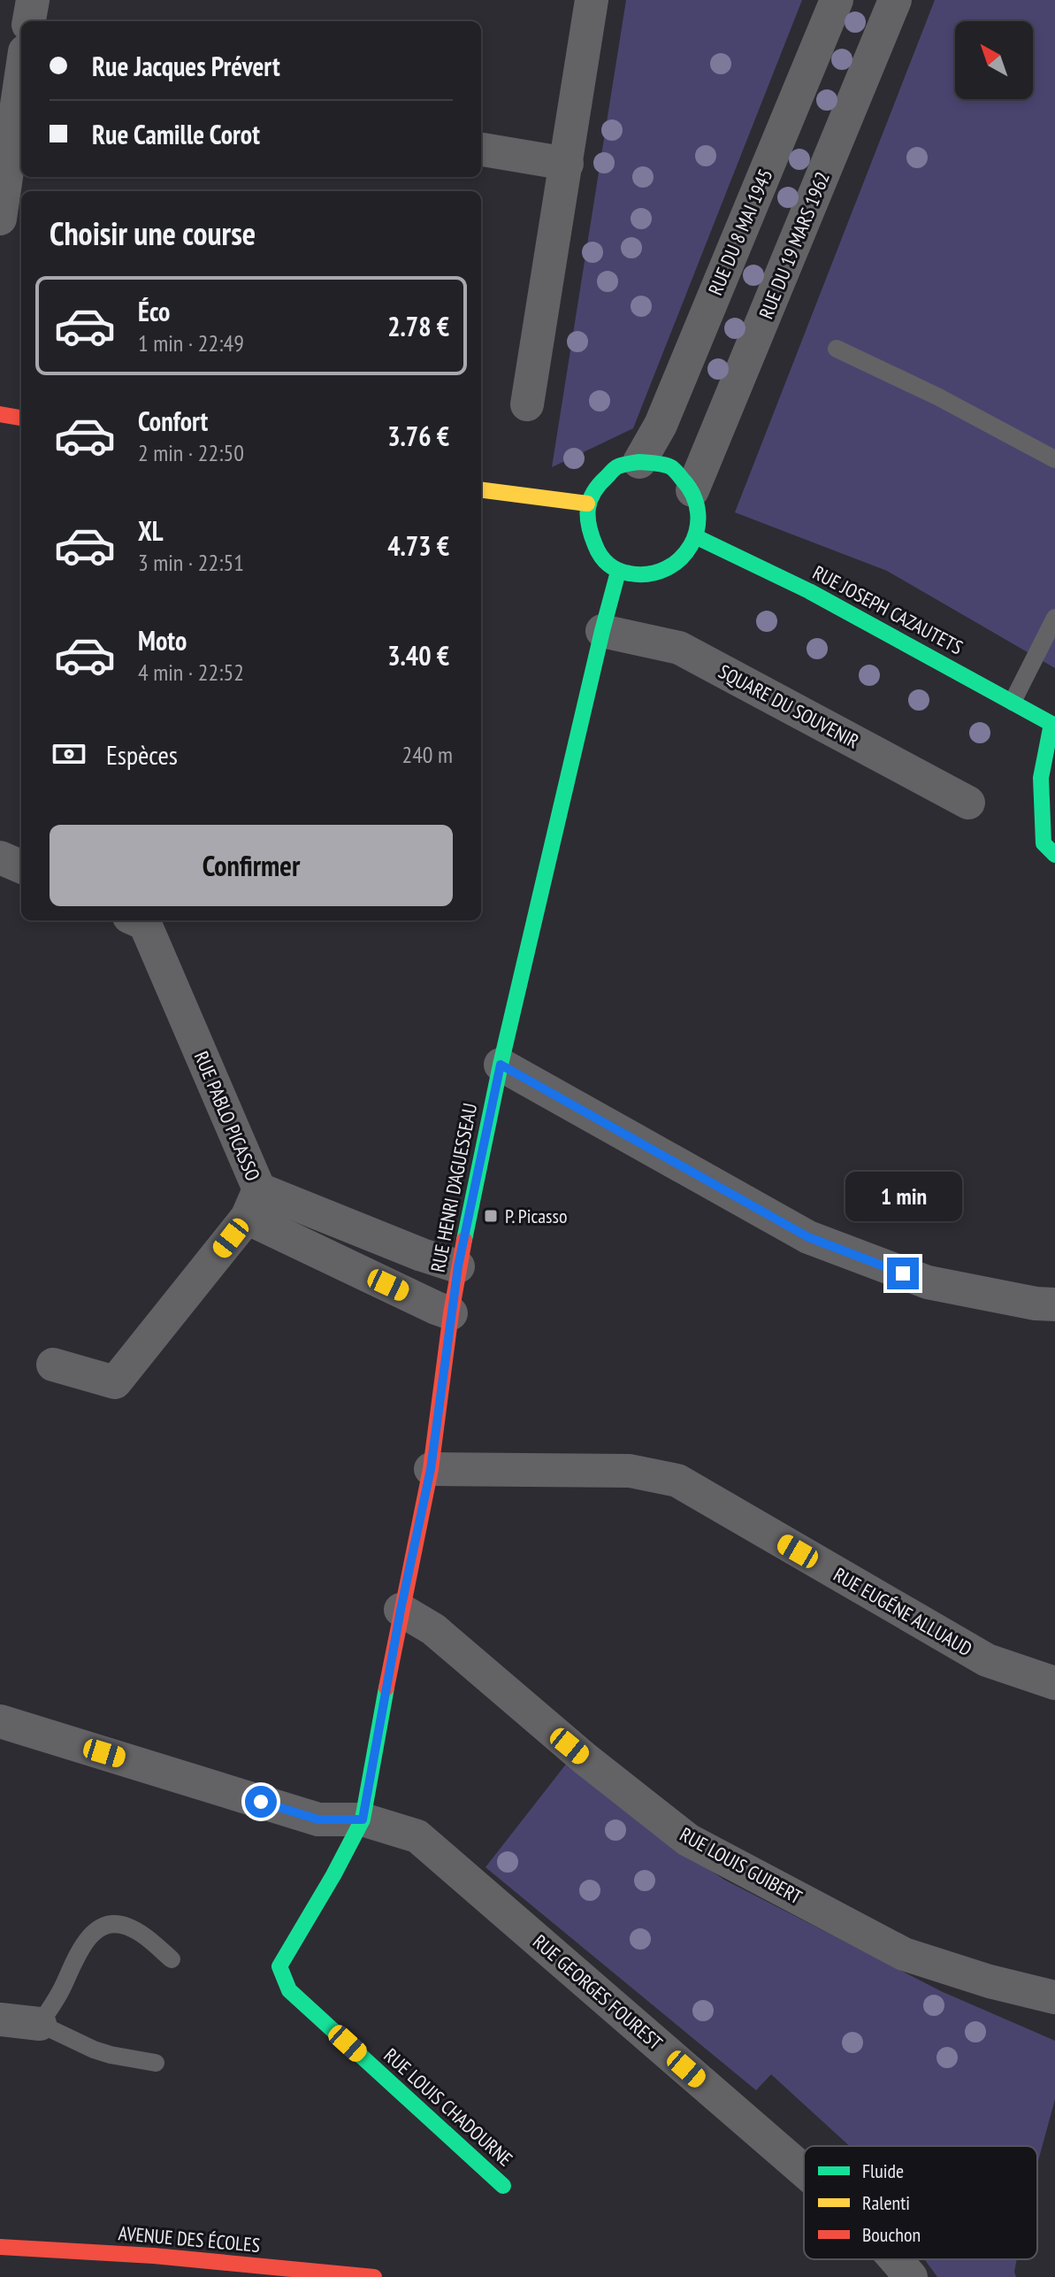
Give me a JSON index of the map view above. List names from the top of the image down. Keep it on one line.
{"streets":{"street":["RUE DU 8 MAI 1945","RUE DU 19 MARS 1962","RUE JOSEPH CAZAUTETS","SQUARE DU SOUVENIR","RUE PABLO PICASSO","RUE HENRI D'AGUESSEAU","RUE EUGÉNE ALLUAUD","RUE LOUIS GUIBERT","RUE GEORGES FOUREST","RUE LOUIS CHADOURNE","AVENUE DES ÉCOLES"]},"crossings":[["RUE DU 8 MAI 1945","RUE DU 19 MARS 1962"],["RUE DU 8 MAI 1945","RUE JOSEPH CAZAUTETS"],["RUE DU 8 MAI 1945","RUE HENRI D'AGUESSEAU"],["RUE DU 19 MARS 1962","RUE JOSEPH CAZAUTETS"],["RUE DU 19 MARS 1962","RUE HENRI D'AGUESSEAU"],["RUE JOSEPH CAZAUTETS","RUE HENRI D'AGUESSEAU"],["SQUARE DU SOUVENIR","RUE HENRI D'AGUESSEAU"],["RUE PABLO PICASSO","RUE HENRI D'AGUESSEAU"],["RUE HENRI D'AGUESSEAU","RUE EUGÉNE ALLUAUD"],["RUE HENRI D'AGUESSEAU","RUE LOUIS GUIBERT"],["RUE HENRI D'AGUESSEAU","RUE GEORGES FOUREST"],["RUE HENRI D'AGUESSEAU","RUE LOUIS CHADOURNE"],["RUE GEORGES FOUREST","RUE LOUIS CHADOURNE"]],"places":{"transit":["P. Picasso"]},"legend":["Fluide","Ralenti","Bouchon"],"north":"top left","page":{"banner":["Rue Jacques Prévert","Rue Camille Corot"],"heading":"Choisir une course","list":[{"name":"Éco","note":"1 min · 22:49","value":"2.78 €"},{"name":"Confort","note":"2 min · 22:50","value":"3.76 €"},{"name":"XL","note":"3 min · 22:51","value":"4.73 €"},{"name":"Moto","note":"4 min · 22:52","value":"3.40 €"}],"pay":["Espèces","240 m"],"buttons":"Confirmer","bubble":"1 min"}}
